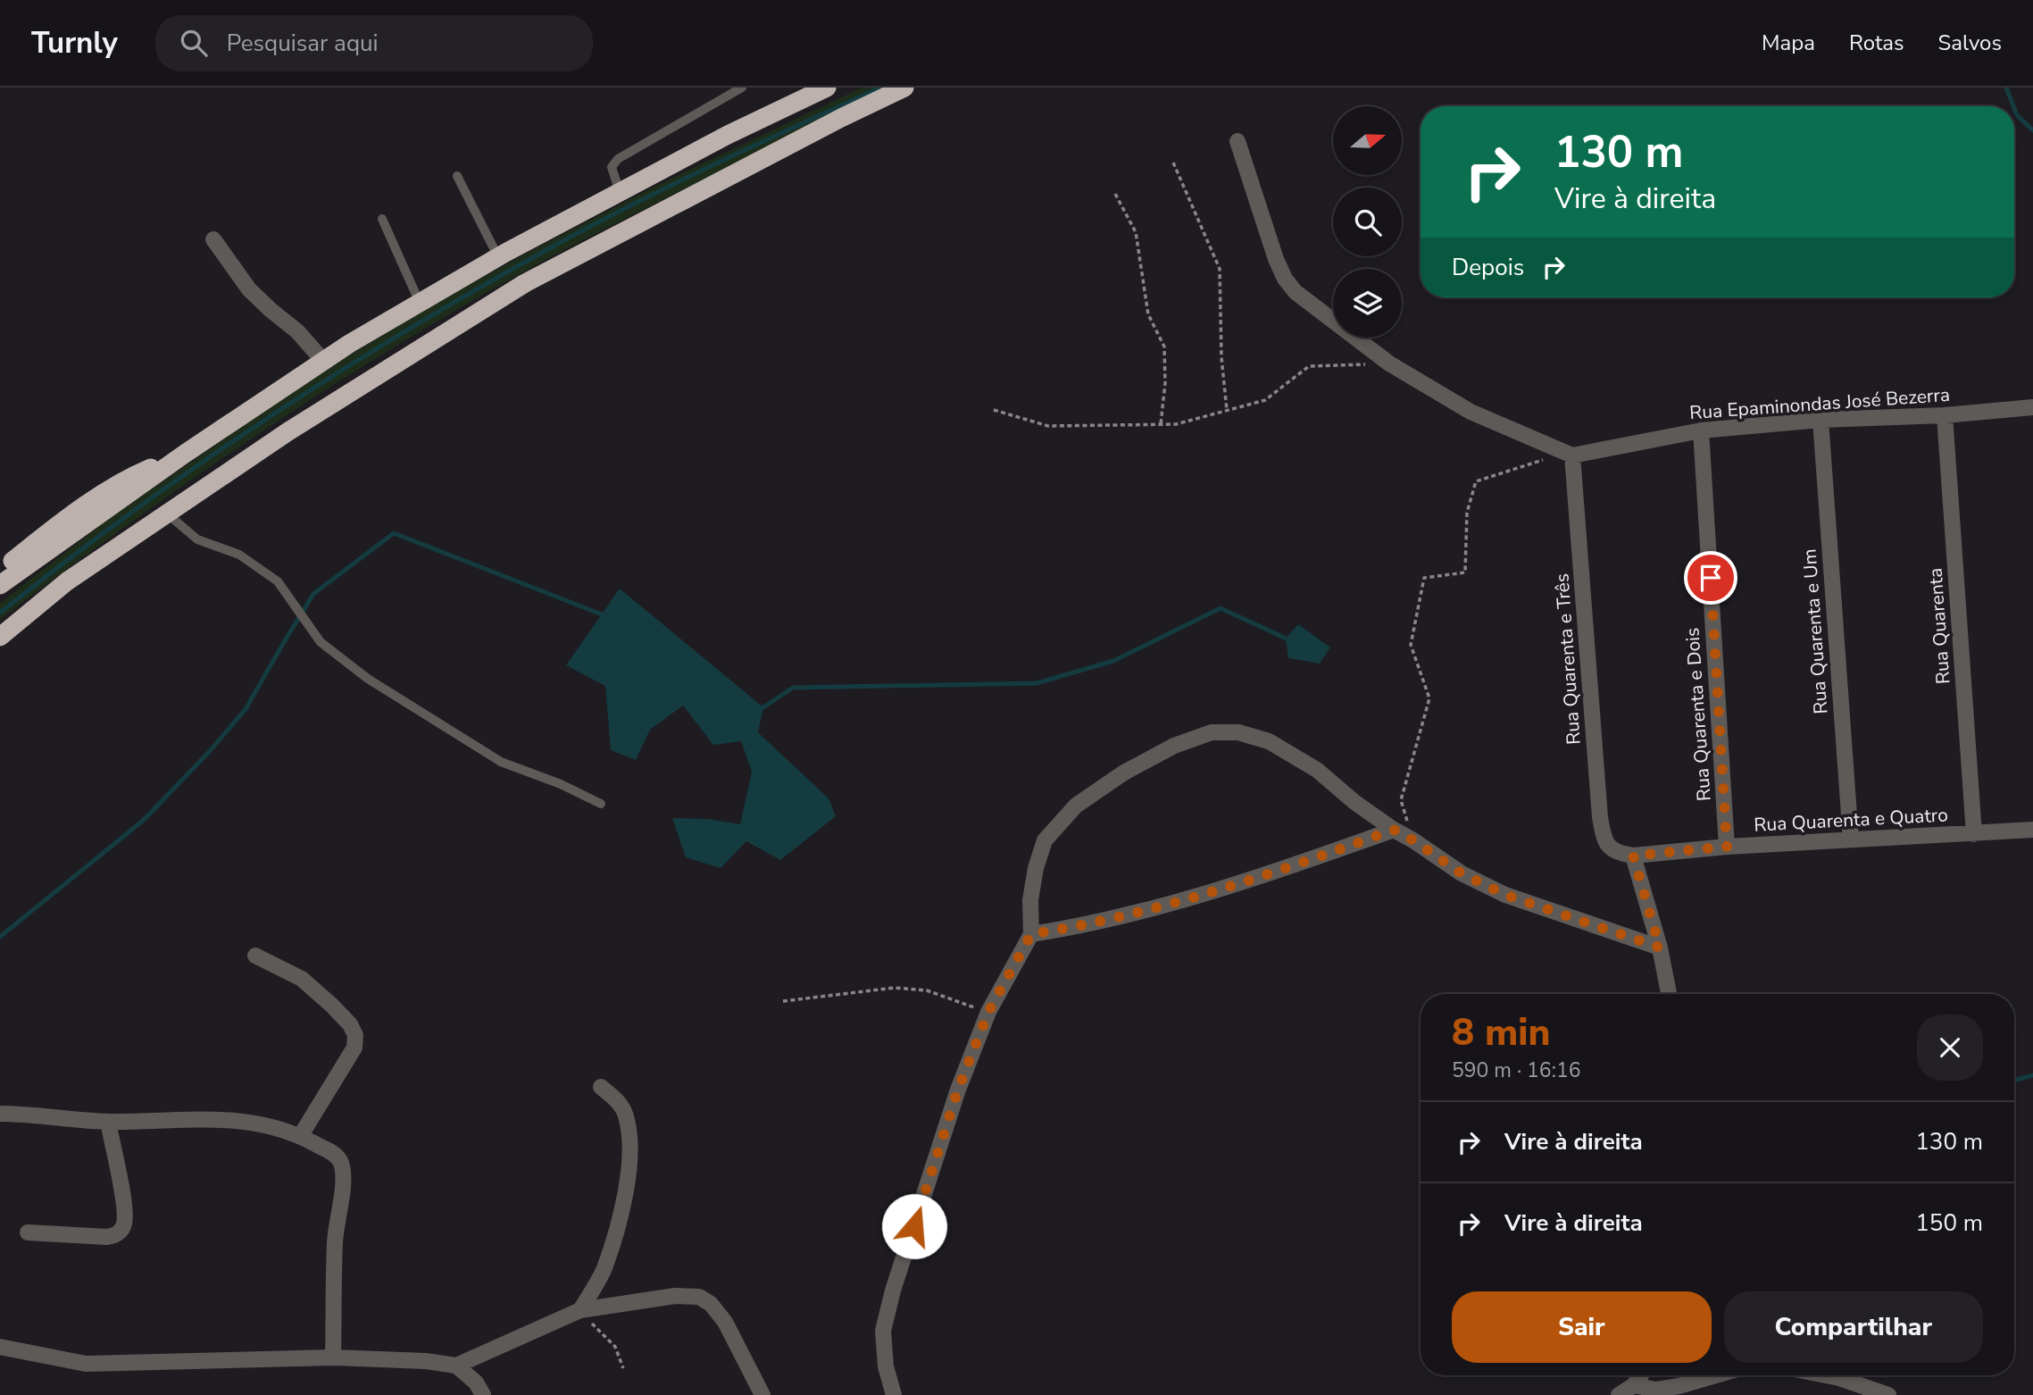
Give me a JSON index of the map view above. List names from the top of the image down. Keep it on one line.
{"streets":{"street":["Rua Epaminondas José Bezerra","Rua Quarenta","Rua Quarenta e Um","Rua Quarenta e Três","Rua Quarenta e Dois","Rua Quarenta e Quatro"]},"crossings":[["Rua Epaminondas José Bezerra","Rua Quarenta"],["Rua Epaminondas José Bezerra","Rua Quarenta e Um"],["Rua Epaminondas José Bezerra","Rua Quarenta e Três"],["Rua Epaminondas José Bezerra","Rua Quarenta e Dois"],["Rua Quarenta","Rua Quarenta e Quatro"],["Rua Quarenta e Um","Rua Quarenta e Quatro"],["Rua Quarenta e Três","Rua Quarenta e Quatro"],["Rua Quarenta e Dois","Rua Quarenta e Quatro"]],"north":"right","page":{"header":"Turnly","search":"Pesquisar aqui","nav":["Mapa","Rotas","Salvos"],"turn":["130 m","Vire à direita"],"then":"Depois","heading":["8 min","590 m · 16:16"],"list":[{"name":"Vire à direita","value":"130 m"},{"name":"Vire à direita","value":"150 m"}],"buttons":["Sair","Compartilhar"]}}
